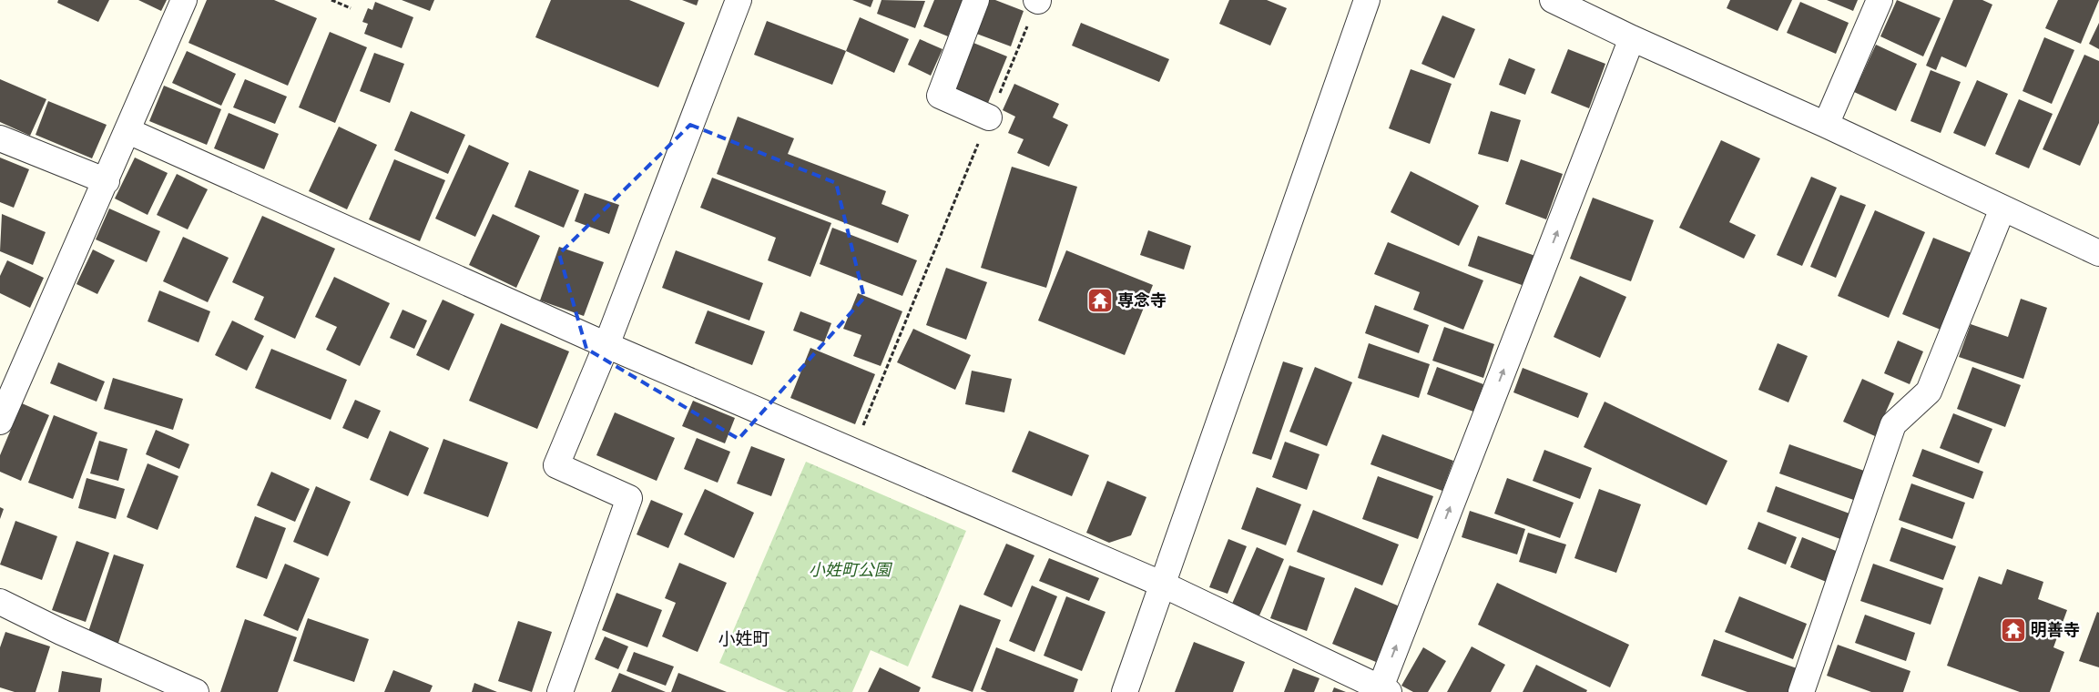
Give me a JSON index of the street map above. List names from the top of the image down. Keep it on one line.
{"districts":["小姓町"],"parks":["小姓町公園"],"places":{"temple":["専念寺","明善寺"]}}
